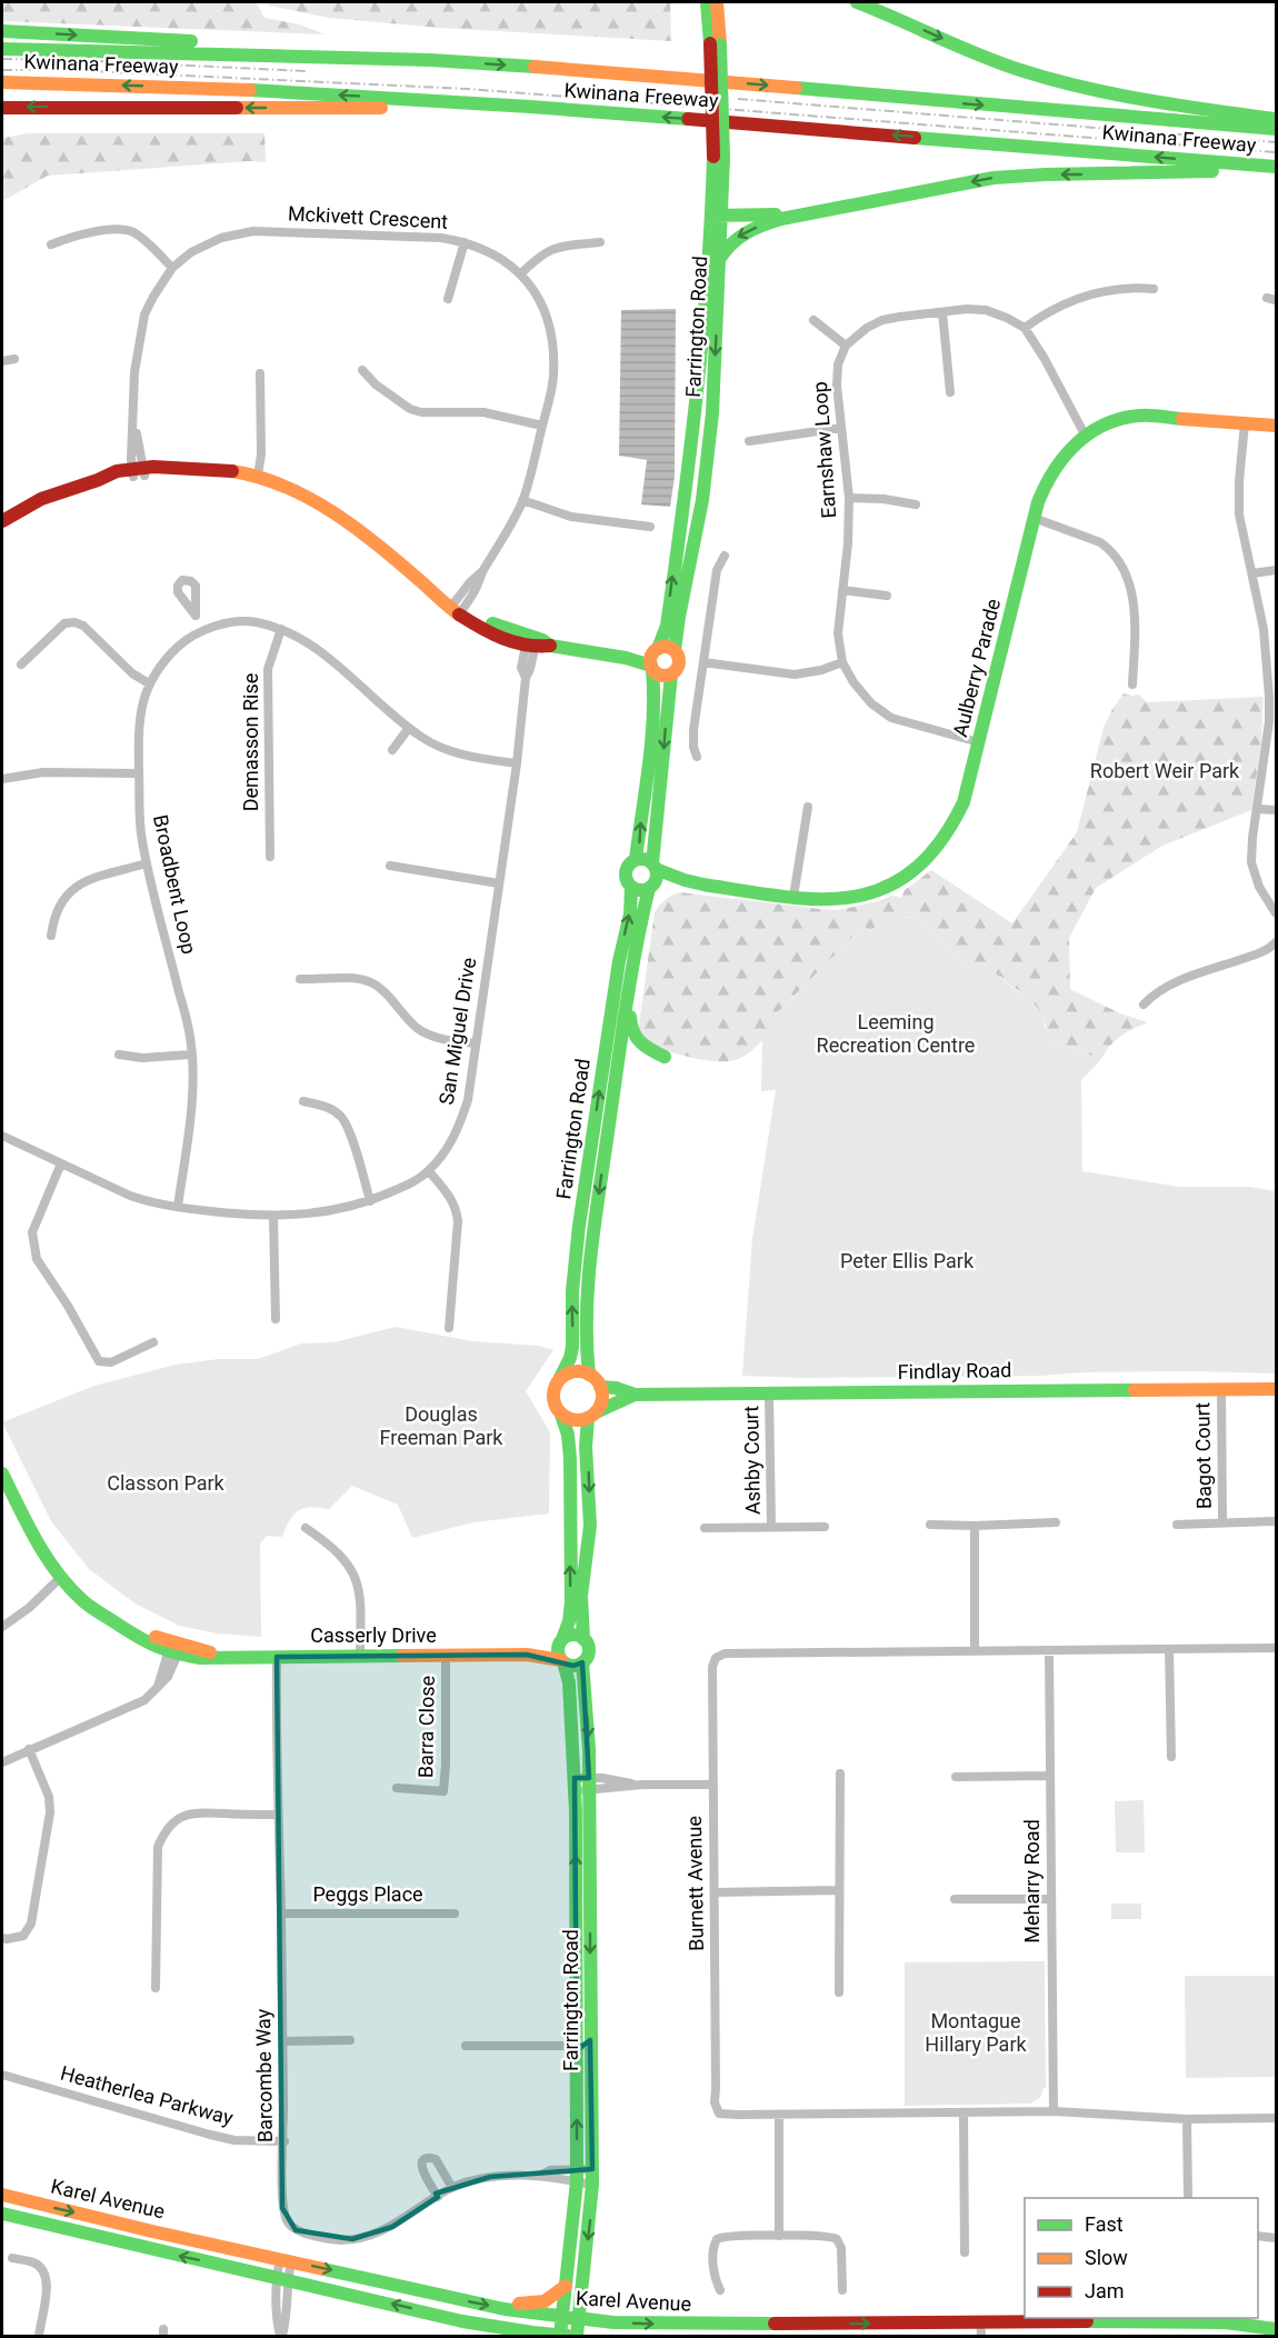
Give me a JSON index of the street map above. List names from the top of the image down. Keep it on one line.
{"streets":{"main road":["Kwinana Freeway","Farrington Road","Aulberry Parade","Findlay Road","Casserly Drive","Karel Avenue"],"street":["Mckivett Crescent","Earnshaw Loop","Demasson Rise","Broadbent Loop","San Miguel Drive","Bagot Court","Ashby Court","Barra Close","Meharry Road","Burnett Avenue","Peggs Place","Barcombe Way","Heatherlea Parkway"]},"crossings":[["Farrington Road","Aulberry Parade"],["Farrington Road","Findlay Road"],["Farrington Road","Casserly Drive"],["Farrington Road","Barcombe Way"],["Farrington Road","Karel Avenue"],["Earnshaw Loop","Aulberry Parade"],["Demasson Rise","Broadbent Loop"],["Broadbent Loop","San Miguel Drive"],["Findlay Road","Bagot Court"],["Findlay Road","Ashby Court"],["Casserly Drive","Barra Close"],["Casserly Drive","Barcombe Way"],["Meharry Road","Burnett Avenue"],["Peggs Place","Barcombe Way"],["Barcombe Way","Heatherlea Parkway"]],"parks":["Robert Weir Park","Leeming Recreation Centre","Peter Ellis Park","Douglas Freeman Park","Classon Park","Montague Hillary Park"],"legend":["Fast","Slow","Jam"]}
